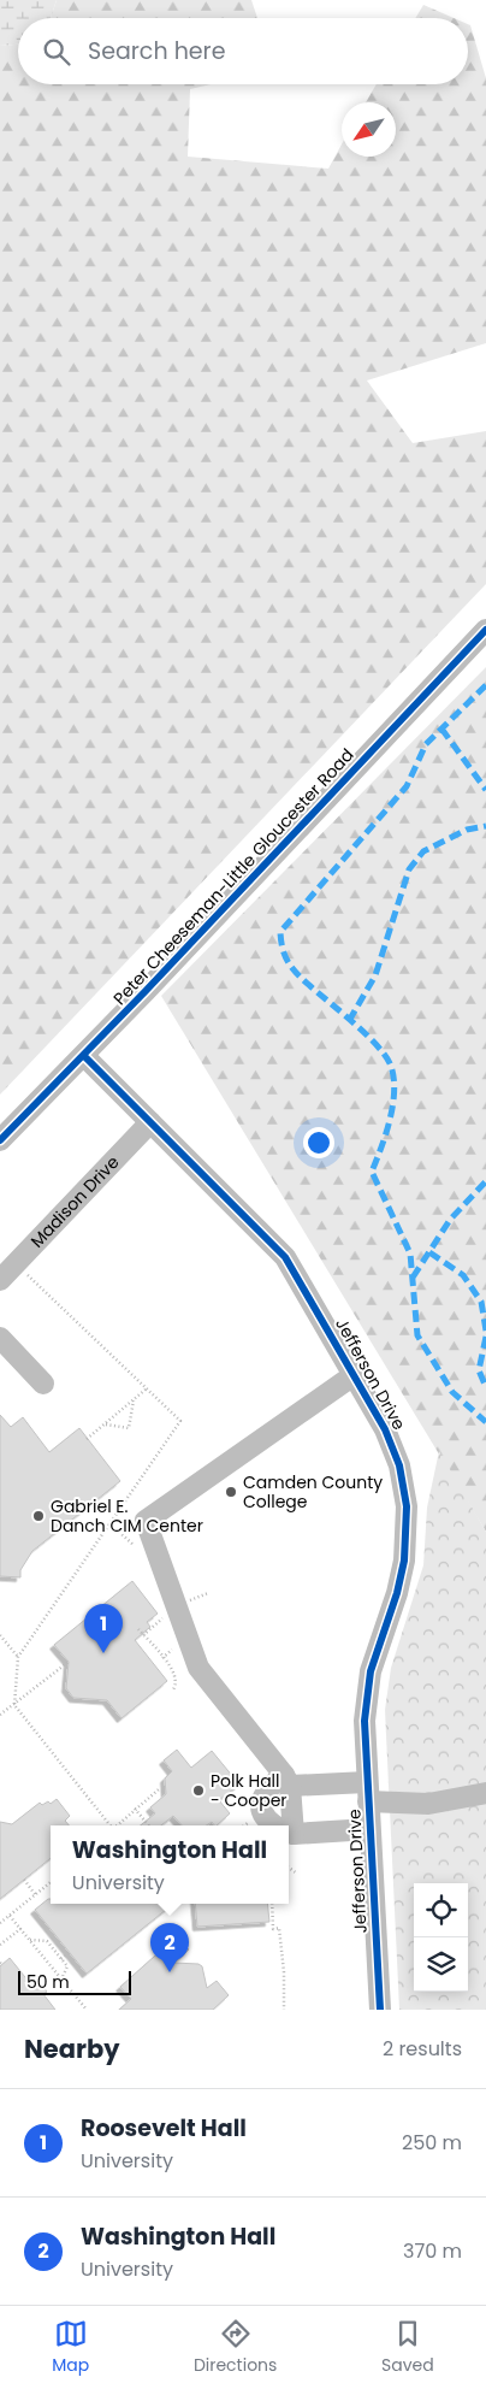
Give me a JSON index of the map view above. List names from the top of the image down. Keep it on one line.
{"streets":{"street":["Peter Cheeseman-Little Gloucester Road","Madison Drive","Jefferson Drive"]},"crossings":[["Peter Cheeseman-Little Gloucester Road","Jefferson Drive"],["Madison Drive","Jefferson Drive"]],"places":["Camden County College","Gabriel E. Danch CIM Center","Polk Hall - Cooper"],"scale_bar":"50 m","north":"bottom left","page":{"search":"Search here","pins":["1","2"],"popup":["Washington Hall","University"],"scale":"50 m","heading":["Nearby","2 results"],"list":[{"mark":"1","name":"Roosevelt Hall","note":"University","value":"250 m"},{"mark":"2","name":"Washington Hall","note":"University","value":"370 m"}],"nav":["Map","Directions","Saved"]}}
